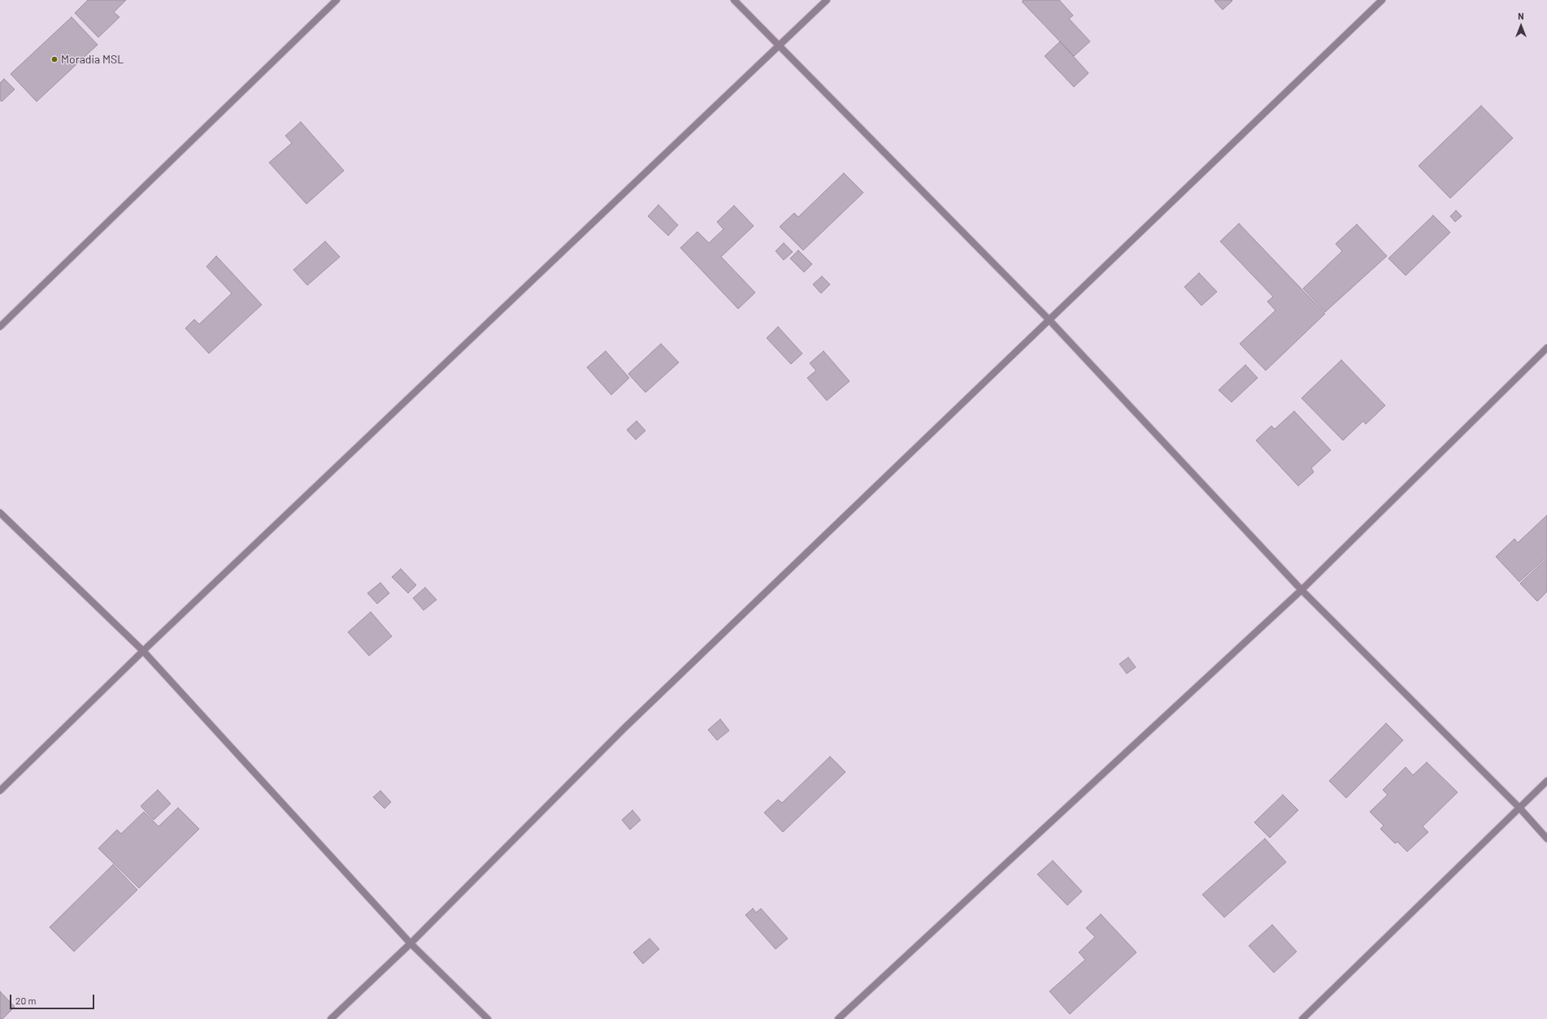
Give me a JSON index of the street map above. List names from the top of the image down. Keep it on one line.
{"places":["Moradia MSL"],"scale_bar":"20 m","north":"top"}
